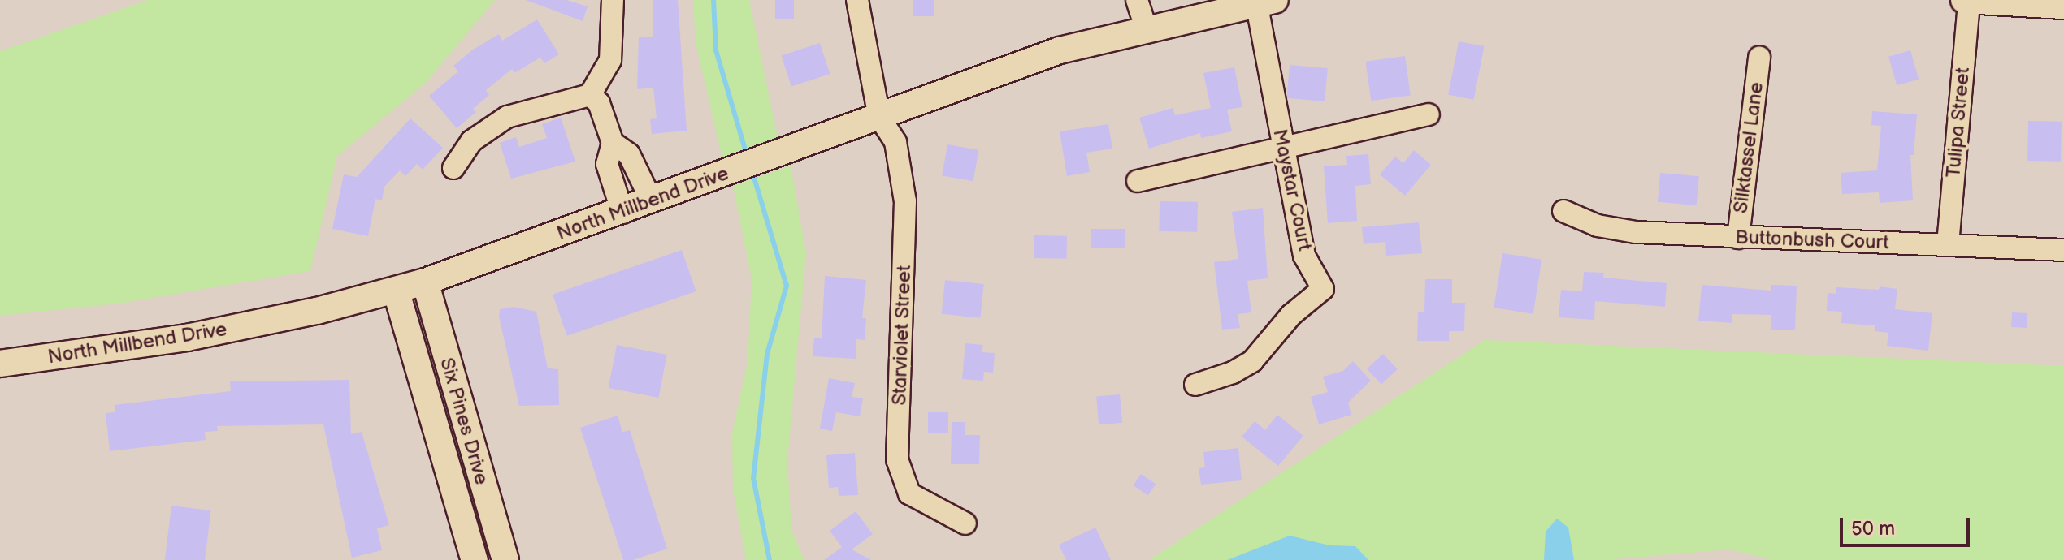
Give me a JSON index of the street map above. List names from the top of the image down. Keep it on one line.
{"streets":{"street":["Tulipa Street","Silktassel Lane","Maystar Court","North Millbend Drive","Buttonbush Court","Starviolet Street","Six Pines Drive"]},"crossings":[["Tulipa Street","Buttonbush Court"],["Silktassel Lane","Buttonbush Court"],["Maystar Court","North Millbend Drive"],["North Millbend Drive","Starviolet Street"],["North Millbend Drive","Six Pines Drive"]],"scale_bar":"50 m"}
